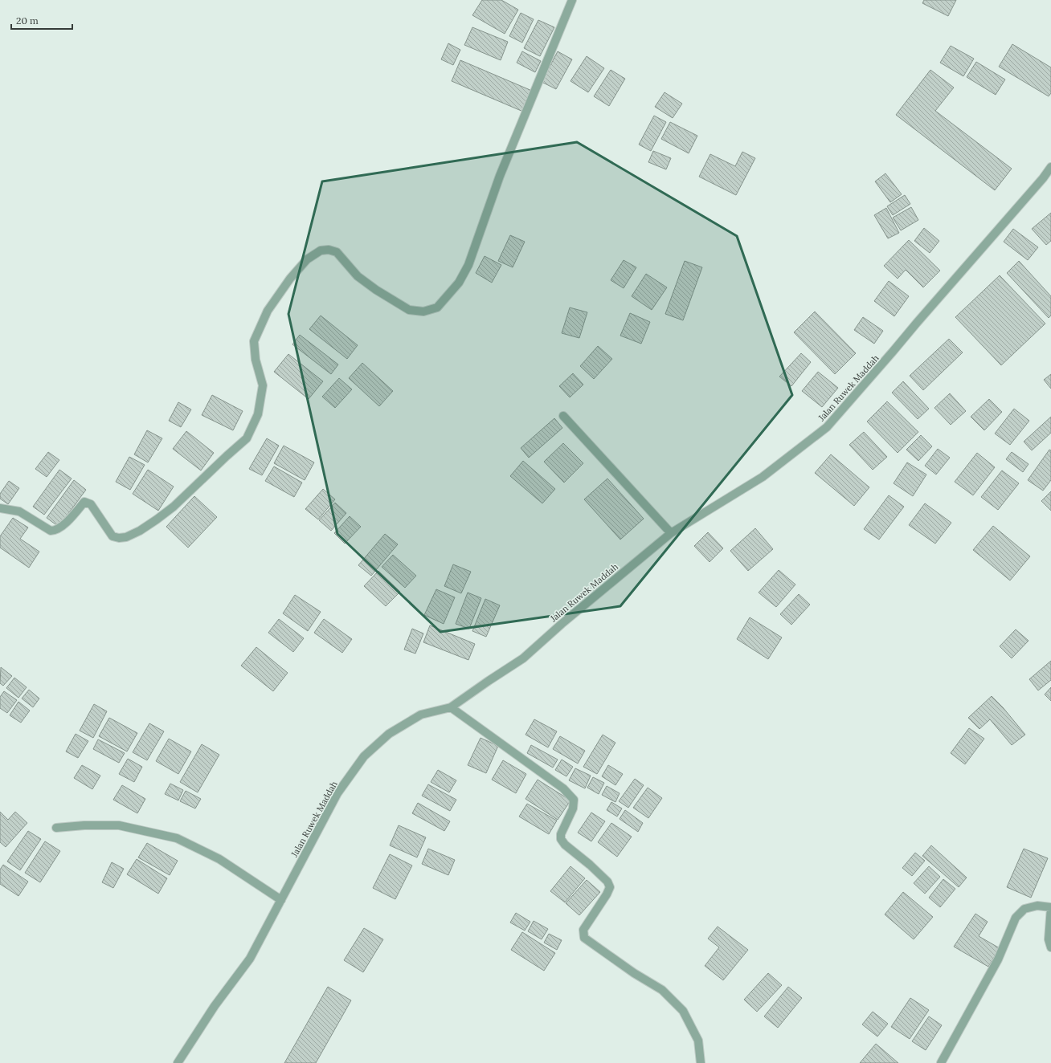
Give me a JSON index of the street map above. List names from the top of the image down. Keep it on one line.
{"streets":{"street":["Jalan Ruwek Maddah"]},"scale_bar":"20 m"}
